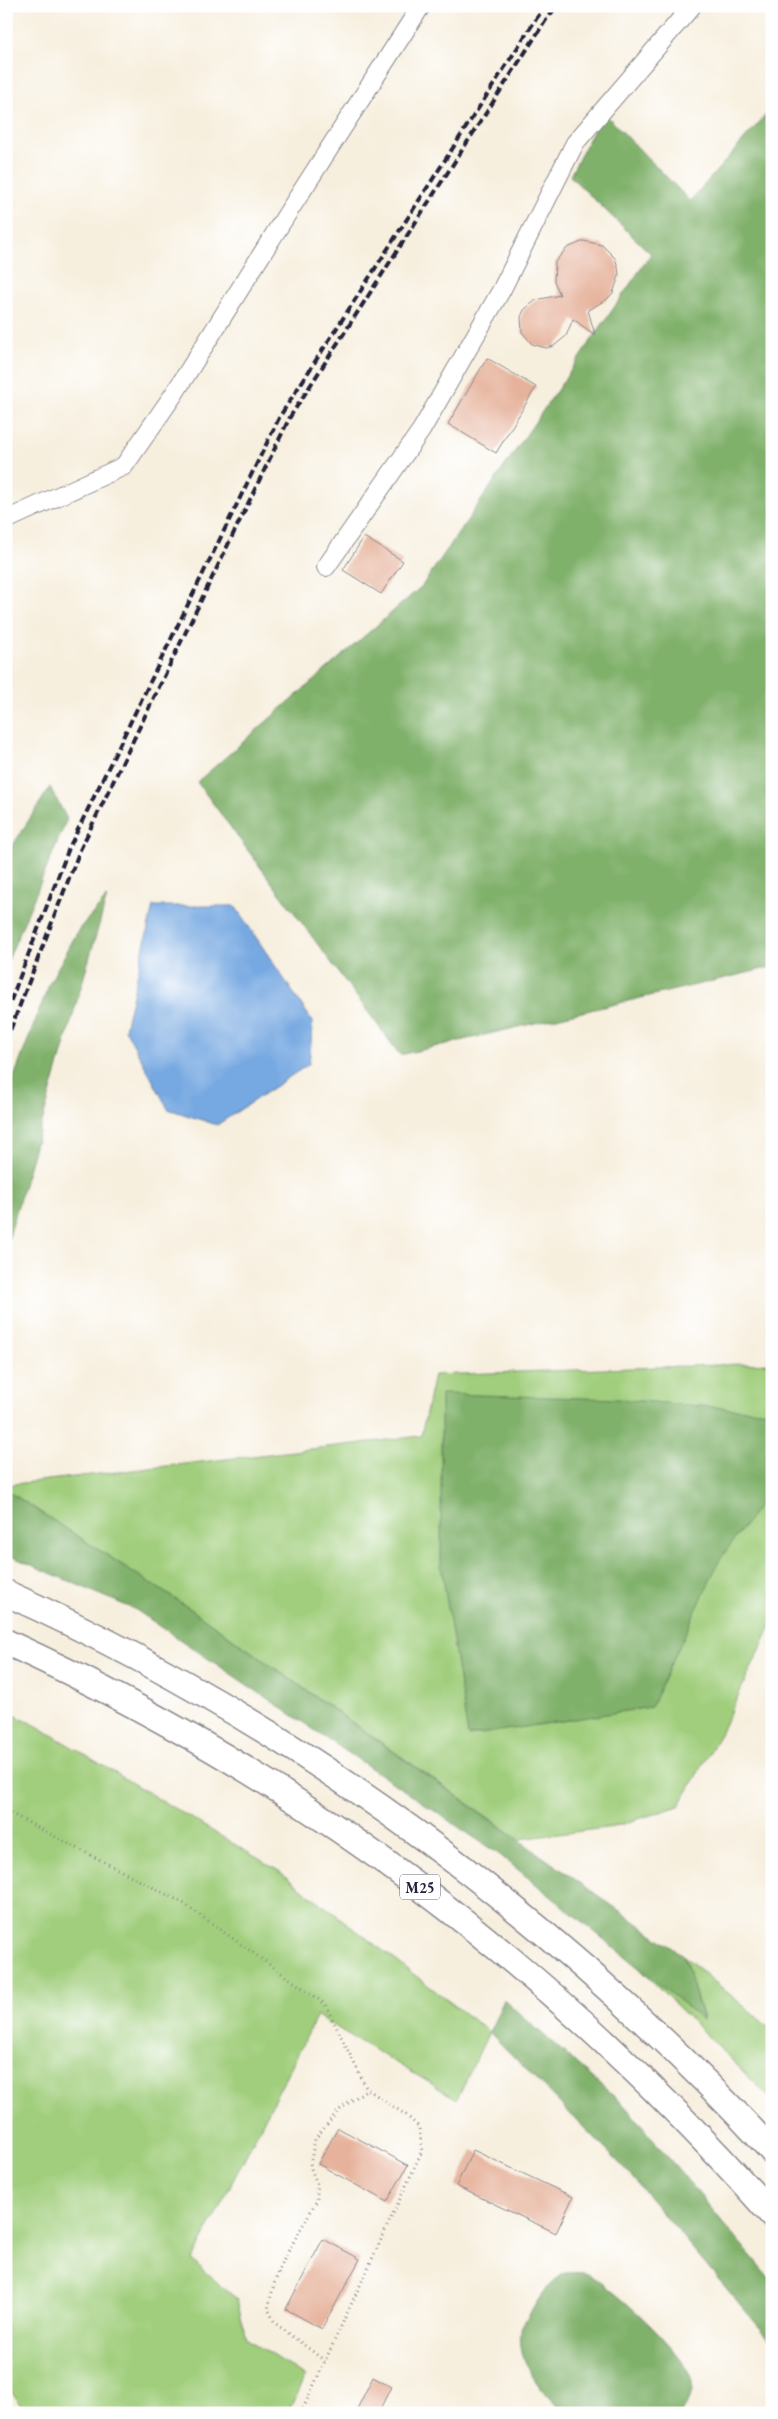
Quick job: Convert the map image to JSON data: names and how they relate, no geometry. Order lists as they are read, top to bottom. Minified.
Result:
{"streets":{"highway":["M25"]}}
